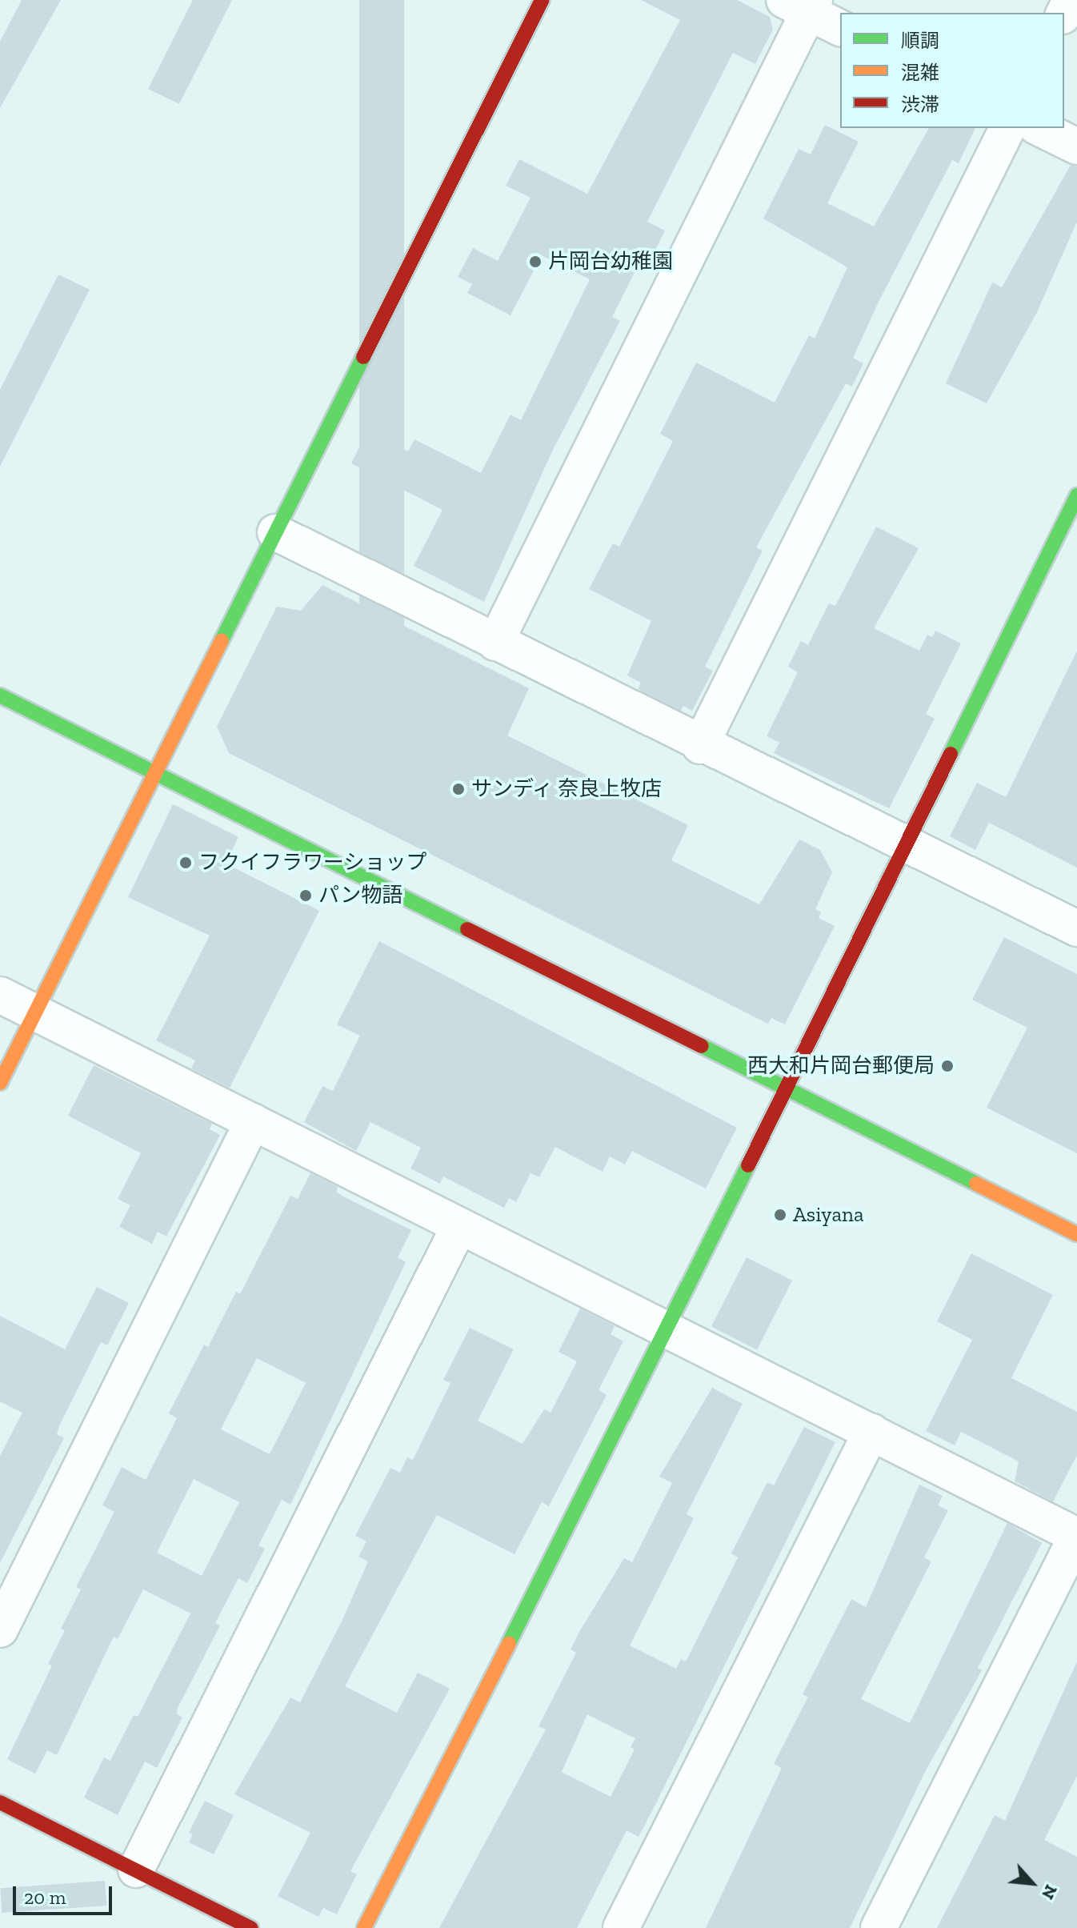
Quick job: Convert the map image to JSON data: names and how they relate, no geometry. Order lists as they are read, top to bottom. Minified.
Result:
{"places":["片岡台幼稚園","サンディ 奈良上牧店","フクイフラワーショップ","パン物語","西大和片岡台郵便局","Asiyana"],"legend":["順調","混雑","渋滞"],"scale_bar":"20 m","north":"bottom right"}
